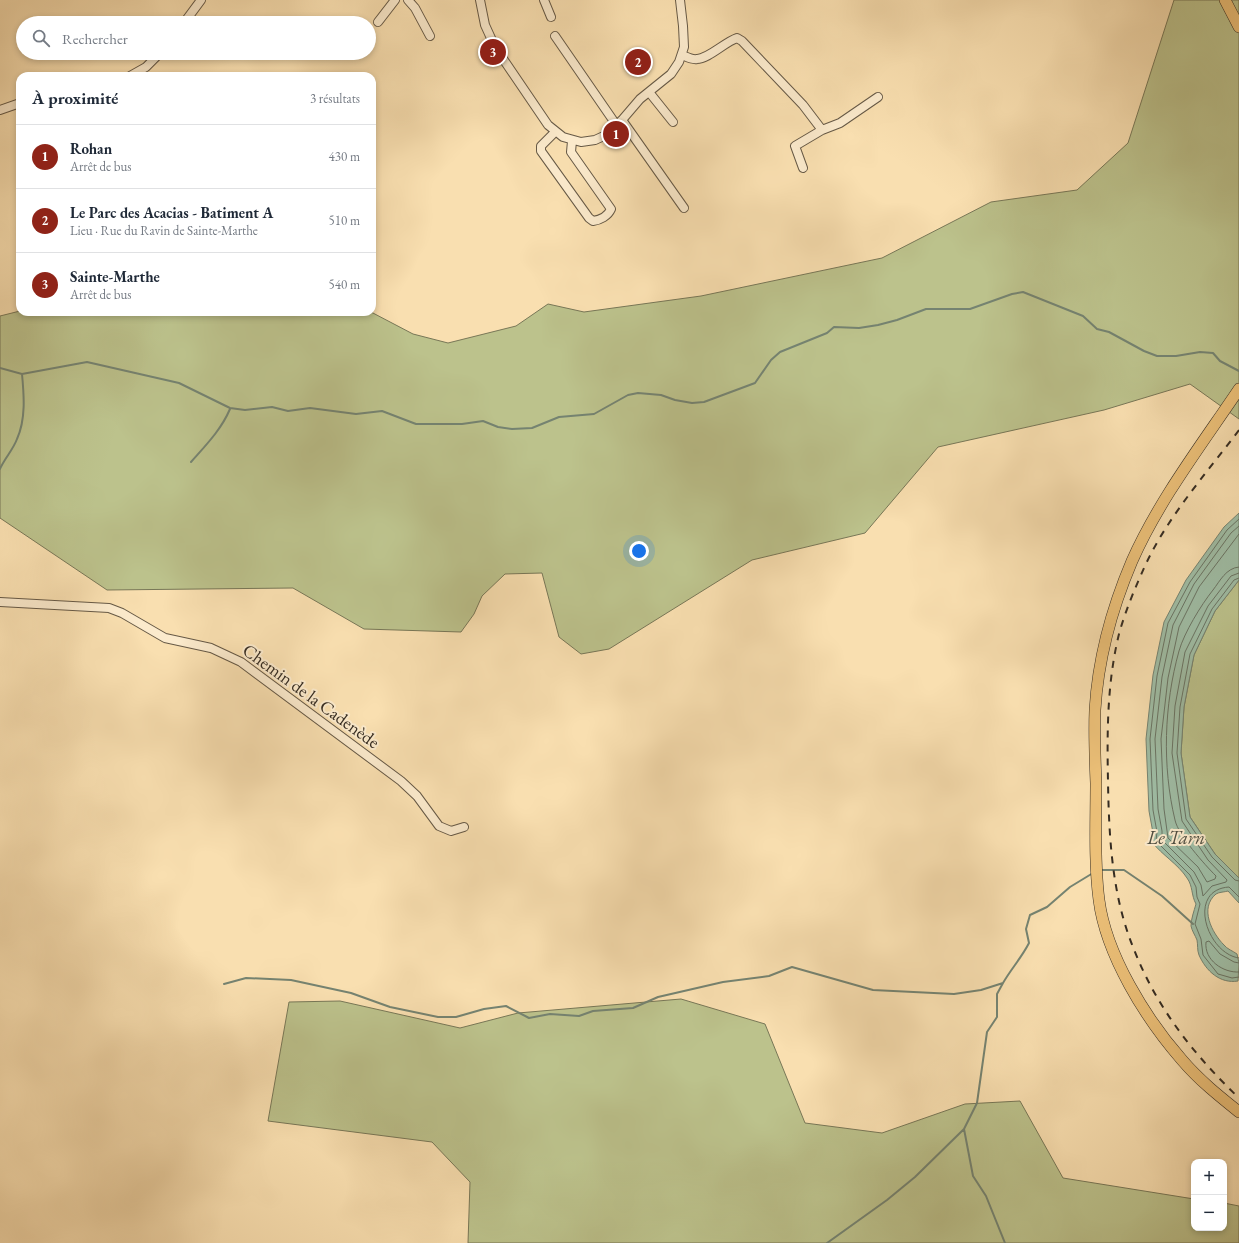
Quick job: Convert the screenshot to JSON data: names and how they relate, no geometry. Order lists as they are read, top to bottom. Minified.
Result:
{"streets":{"street":["Chemin de la Cadenède"]},"water":["Le Tarn"],"page":{"search":"Rechercher","pins":["3","2","1"],"heading":["À proximité","3 résultats"],"list":[{"mark":"1","name":"Rohan","note":"Arrêt de bus","value":"430 m"},{"mark":"2","name":"Le Parc des Acacias - Batiment A","note":"Lieu · Rue du Ravin de Sainte-Marthe","value":"510 m"},{"mark":"3","name":"Sainte-Marthe","note":"Arrêt de bus","value":"540 m"}],"map_buttons":["+","−"]}}
